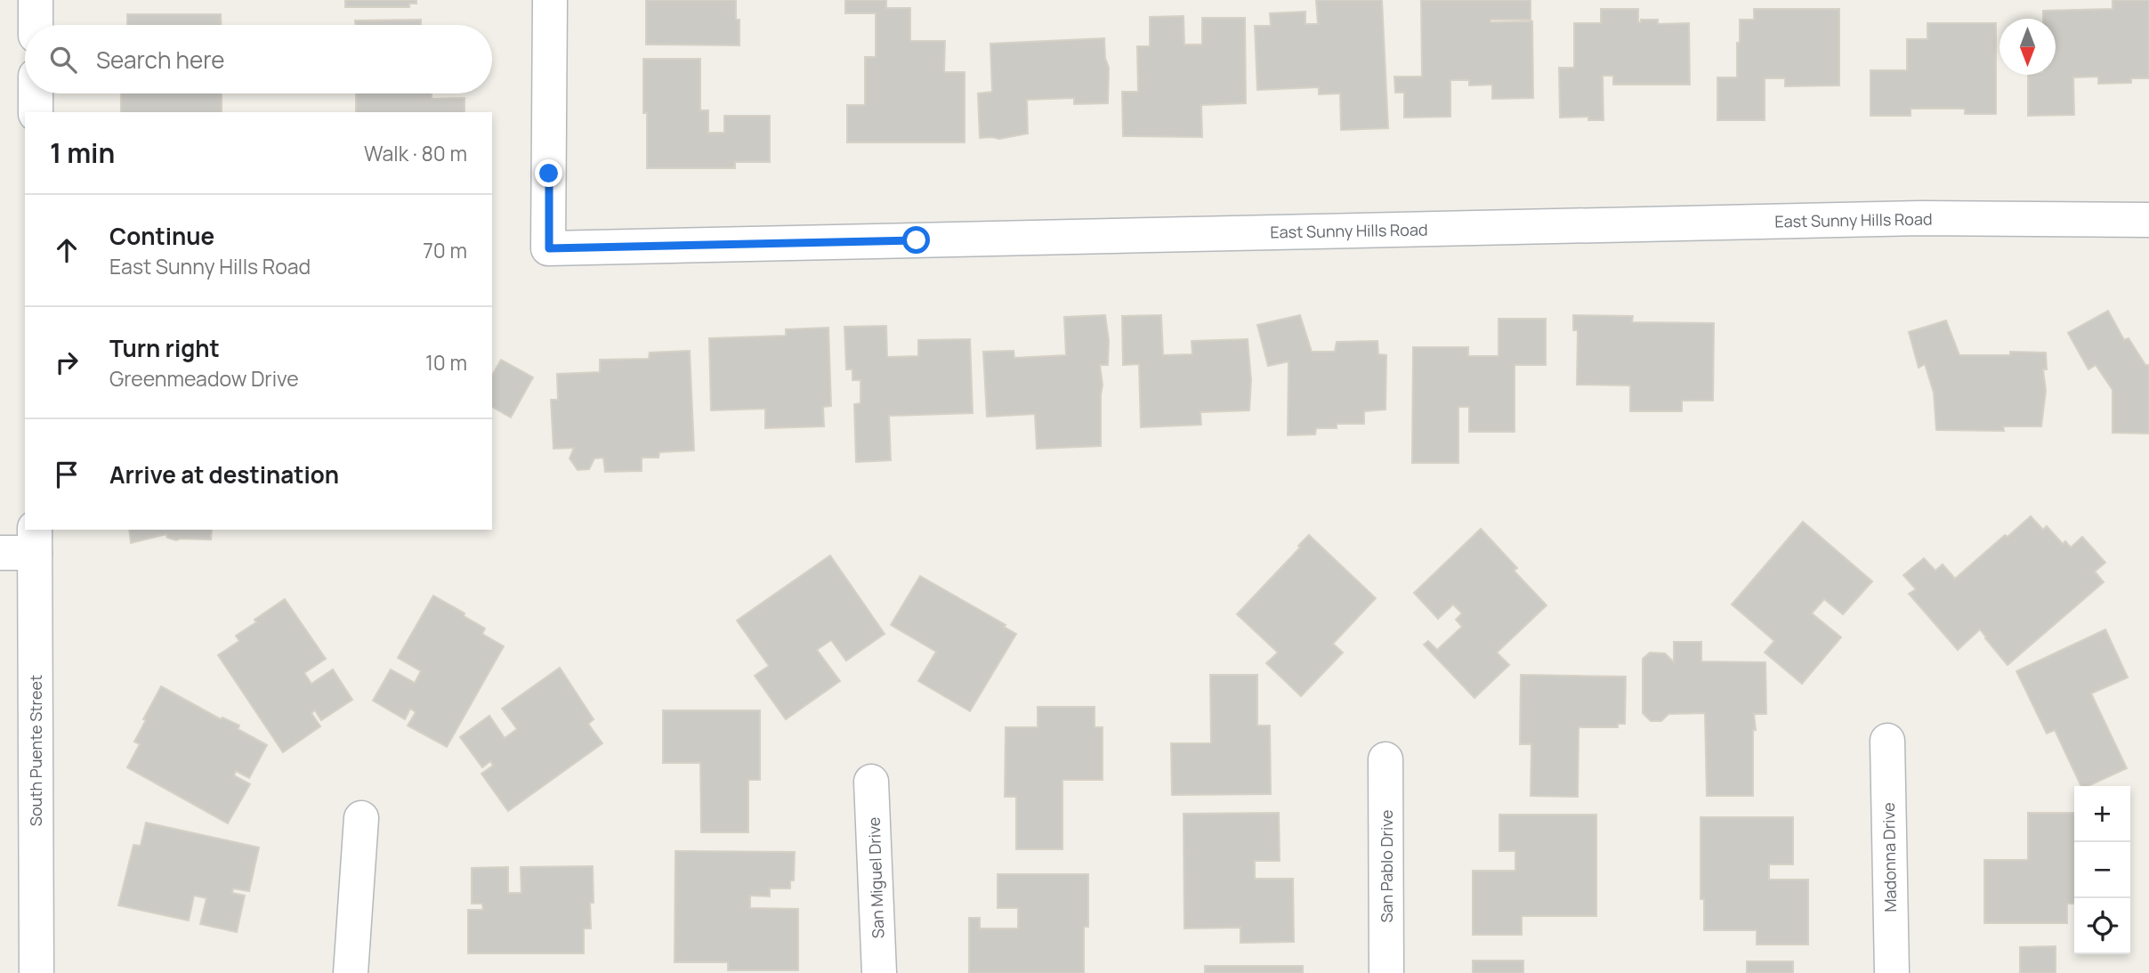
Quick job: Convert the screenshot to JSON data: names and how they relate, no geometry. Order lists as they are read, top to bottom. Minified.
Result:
{"streets":{"street":["East Sunny Hills Road","South Puente Street","Madonna Drive","San Pablo Drive","San Miguel Drive"]},"north":"bottom","page":{"search":"Search here","heading":["1 min","Walk · 80 m"],"list":[["Continue","East Sunny Hills Road","70 m"],["Turn right","Greenmeadow Drive","10 m"],"Arrive at destination"],"map_buttons":["+","−"]}}
